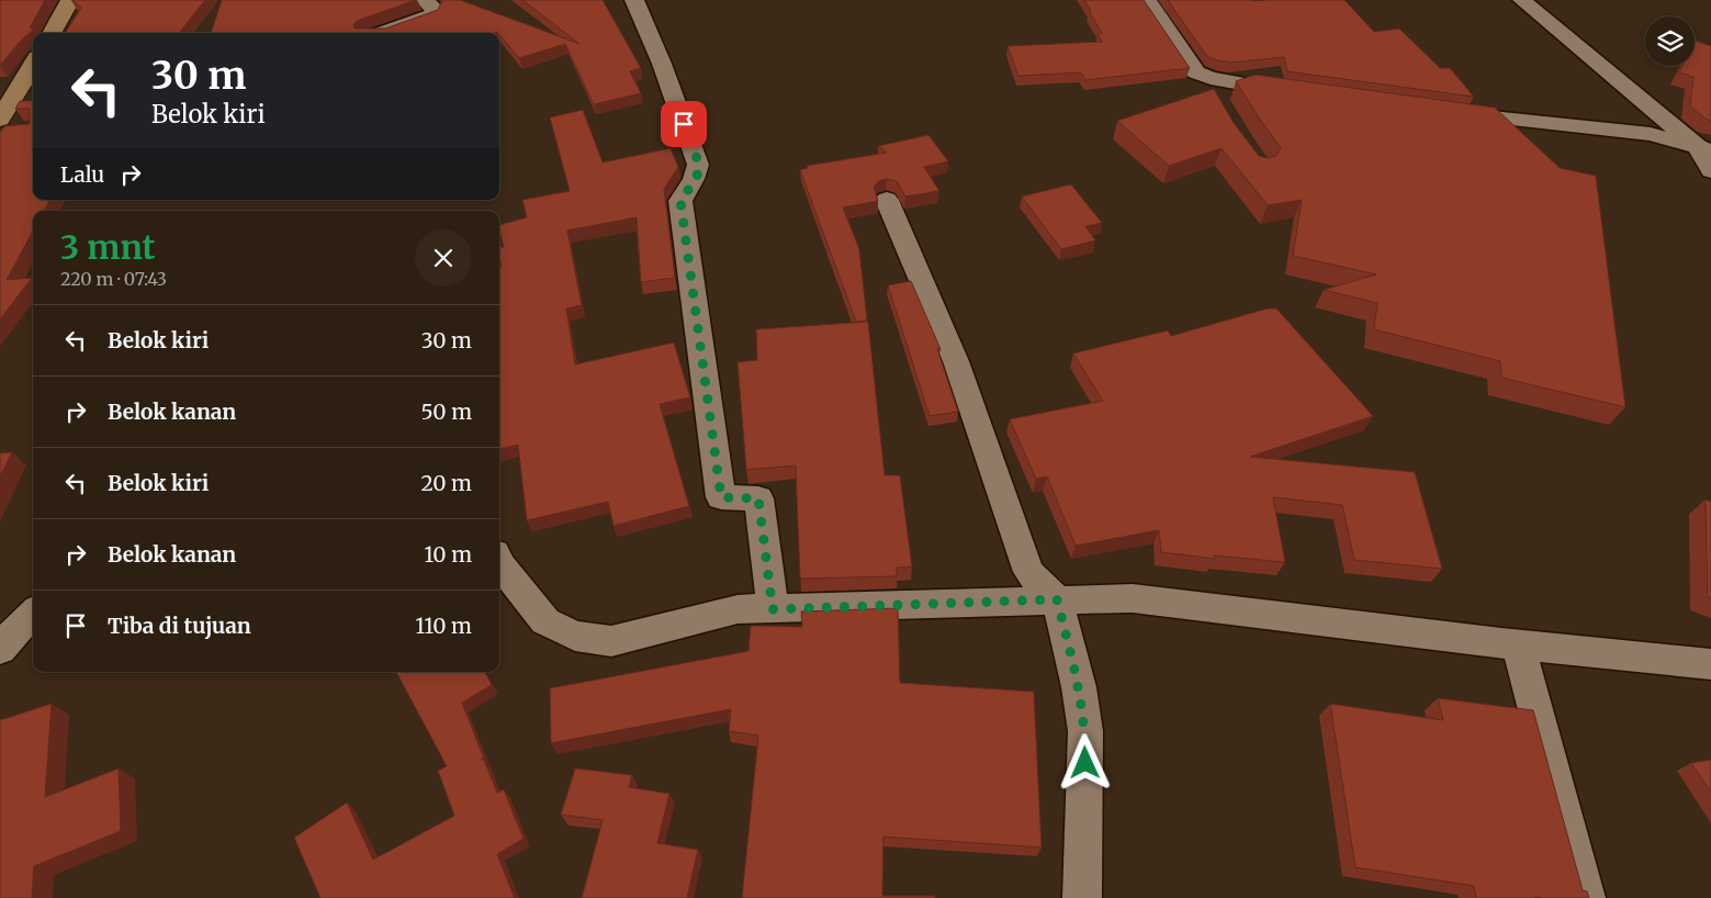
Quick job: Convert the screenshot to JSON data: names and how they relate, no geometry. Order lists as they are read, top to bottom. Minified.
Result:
{"page":{"turn":["30 m","Belok kiri"],"then":"Lalu","heading":["3 mnt","220 m · 07:43"],"list":[{"name":"Belok kiri","value":"30 m"},{"name":"Belok kanan","value":"50 m"},{"name":"Belok kiri","value":"20 m"},{"name":"Belok kanan","value":"10 m"},{"name":"Tiba di tujuan","value":"110 m"}]}}
